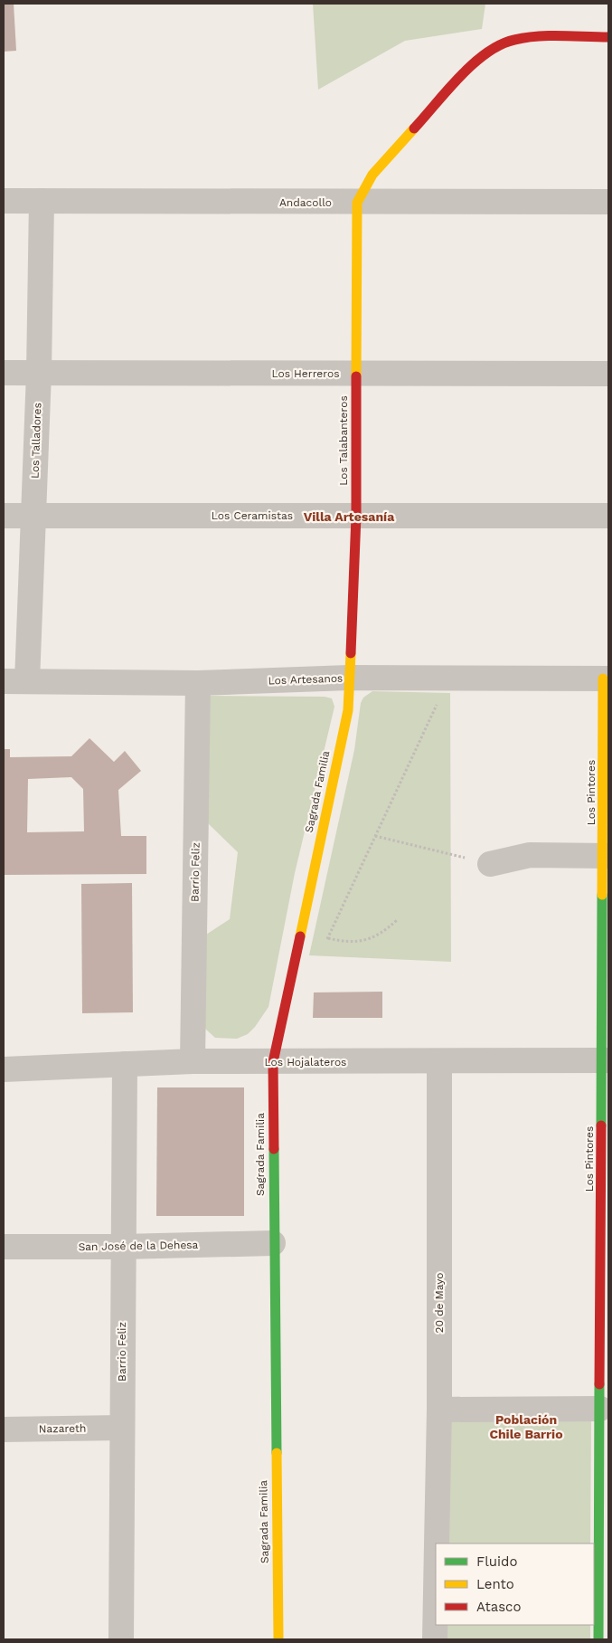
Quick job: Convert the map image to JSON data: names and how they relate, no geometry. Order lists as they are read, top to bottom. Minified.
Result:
{"streets":{"street":["Andacollo","Los Herreros","Los Talladores","Los Talabanteros","Los Ceramistas","Los Artesanos","Sagrada Familia","Los Pintores","Barrio Feliz","Los Hojalateros","San José de la Dehesa","20 de Mayo","Nazareth"]},"crossings":[["Andacollo","Los Talladores"],["Andacollo","Los Talabanteros"],["Los Herreros","Los Talladores"],["Los Herreros","Los Talabanteros"],["Los Talladores","Los Ceramistas"],["Los Talladores","Los Artesanos"],["Los Talabanteros","Los Ceramistas"],["Los Talabanteros","Los Artesanos"],["Los Talabanteros","Sagrada Familia"],["Los Artesanos","Sagrada Familia"],["Los Artesanos","Los Pintores"],["Los Artesanos","Barrio Feliz"],["Sagrada Familia","Los Hojalateros"],["Sagrada Familia","San José de la Dehesa"],["Los Pintores","Los Hojalateros"],["Barrio Feliz","Los Hojalateros"],["Barrio Feliz","San José de la Dehesa"],["Barrio Feliz","Nazareth"],["Los Hojalateros","20 de Mayo"]],"districts":["Villa Artesanía","Población Chile Barrio"],"legend":["Fluido","Lento","Atasco"]}
